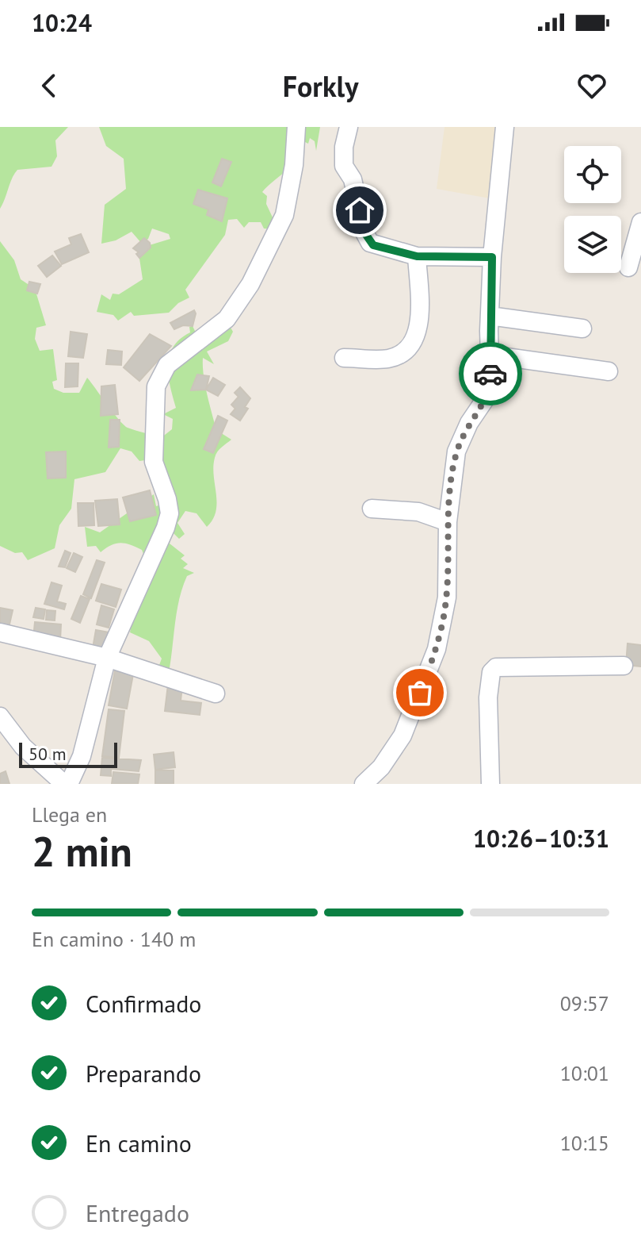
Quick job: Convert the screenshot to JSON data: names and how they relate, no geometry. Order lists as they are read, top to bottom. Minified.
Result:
{"scale_bar":"50 m","page":{"status":"10:24","header":"Forkly","scale":"50 m","heading":["2 min","Llega en","10:26–10:31"],"bar":"En camino · 140 m","list":[["Confirmado","09:57"],["Preparando","10:01"],["En camino","10:15"],"Entregado"]}}
